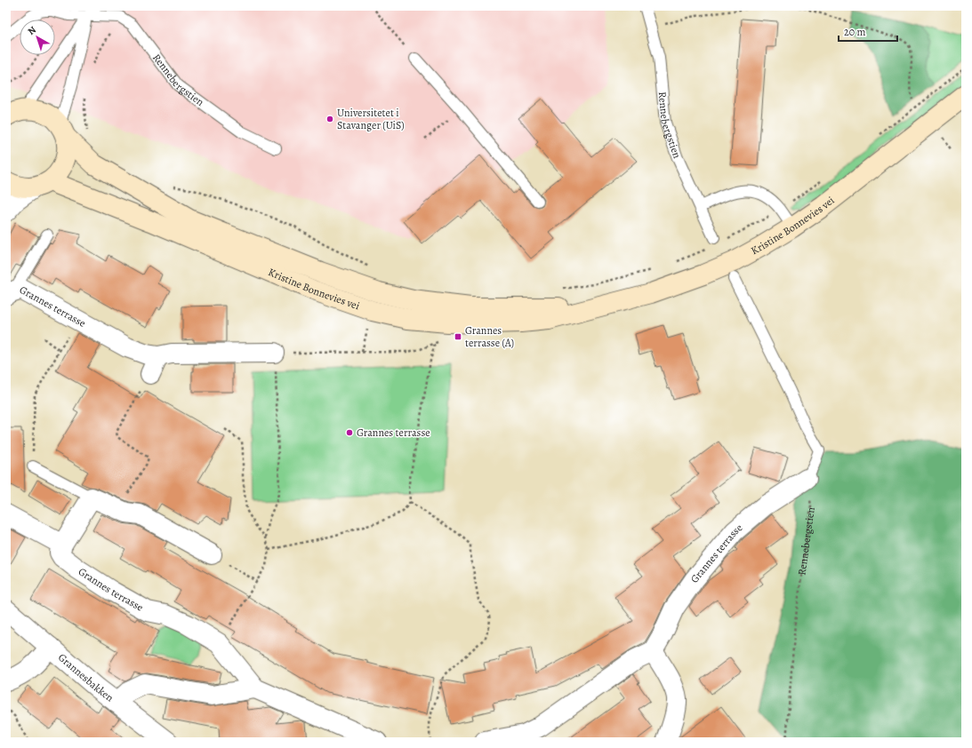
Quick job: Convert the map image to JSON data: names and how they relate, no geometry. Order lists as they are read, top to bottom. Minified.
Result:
{"streets":{"main road":["Kristine Bonnevies vei"],"street":["Grannes terrasse","Grannesbakken"],"lane":["Rennebergstien"]},"crossings":[["Rennebergstien","Grannes terrasse"]],"places":{"other":["Universitetet i Stavanger (UiS)","Grannes terrasse"],"transit":["Grannes terrasse (A)"]},"scale_bar":"20 m","north":"top left"}
